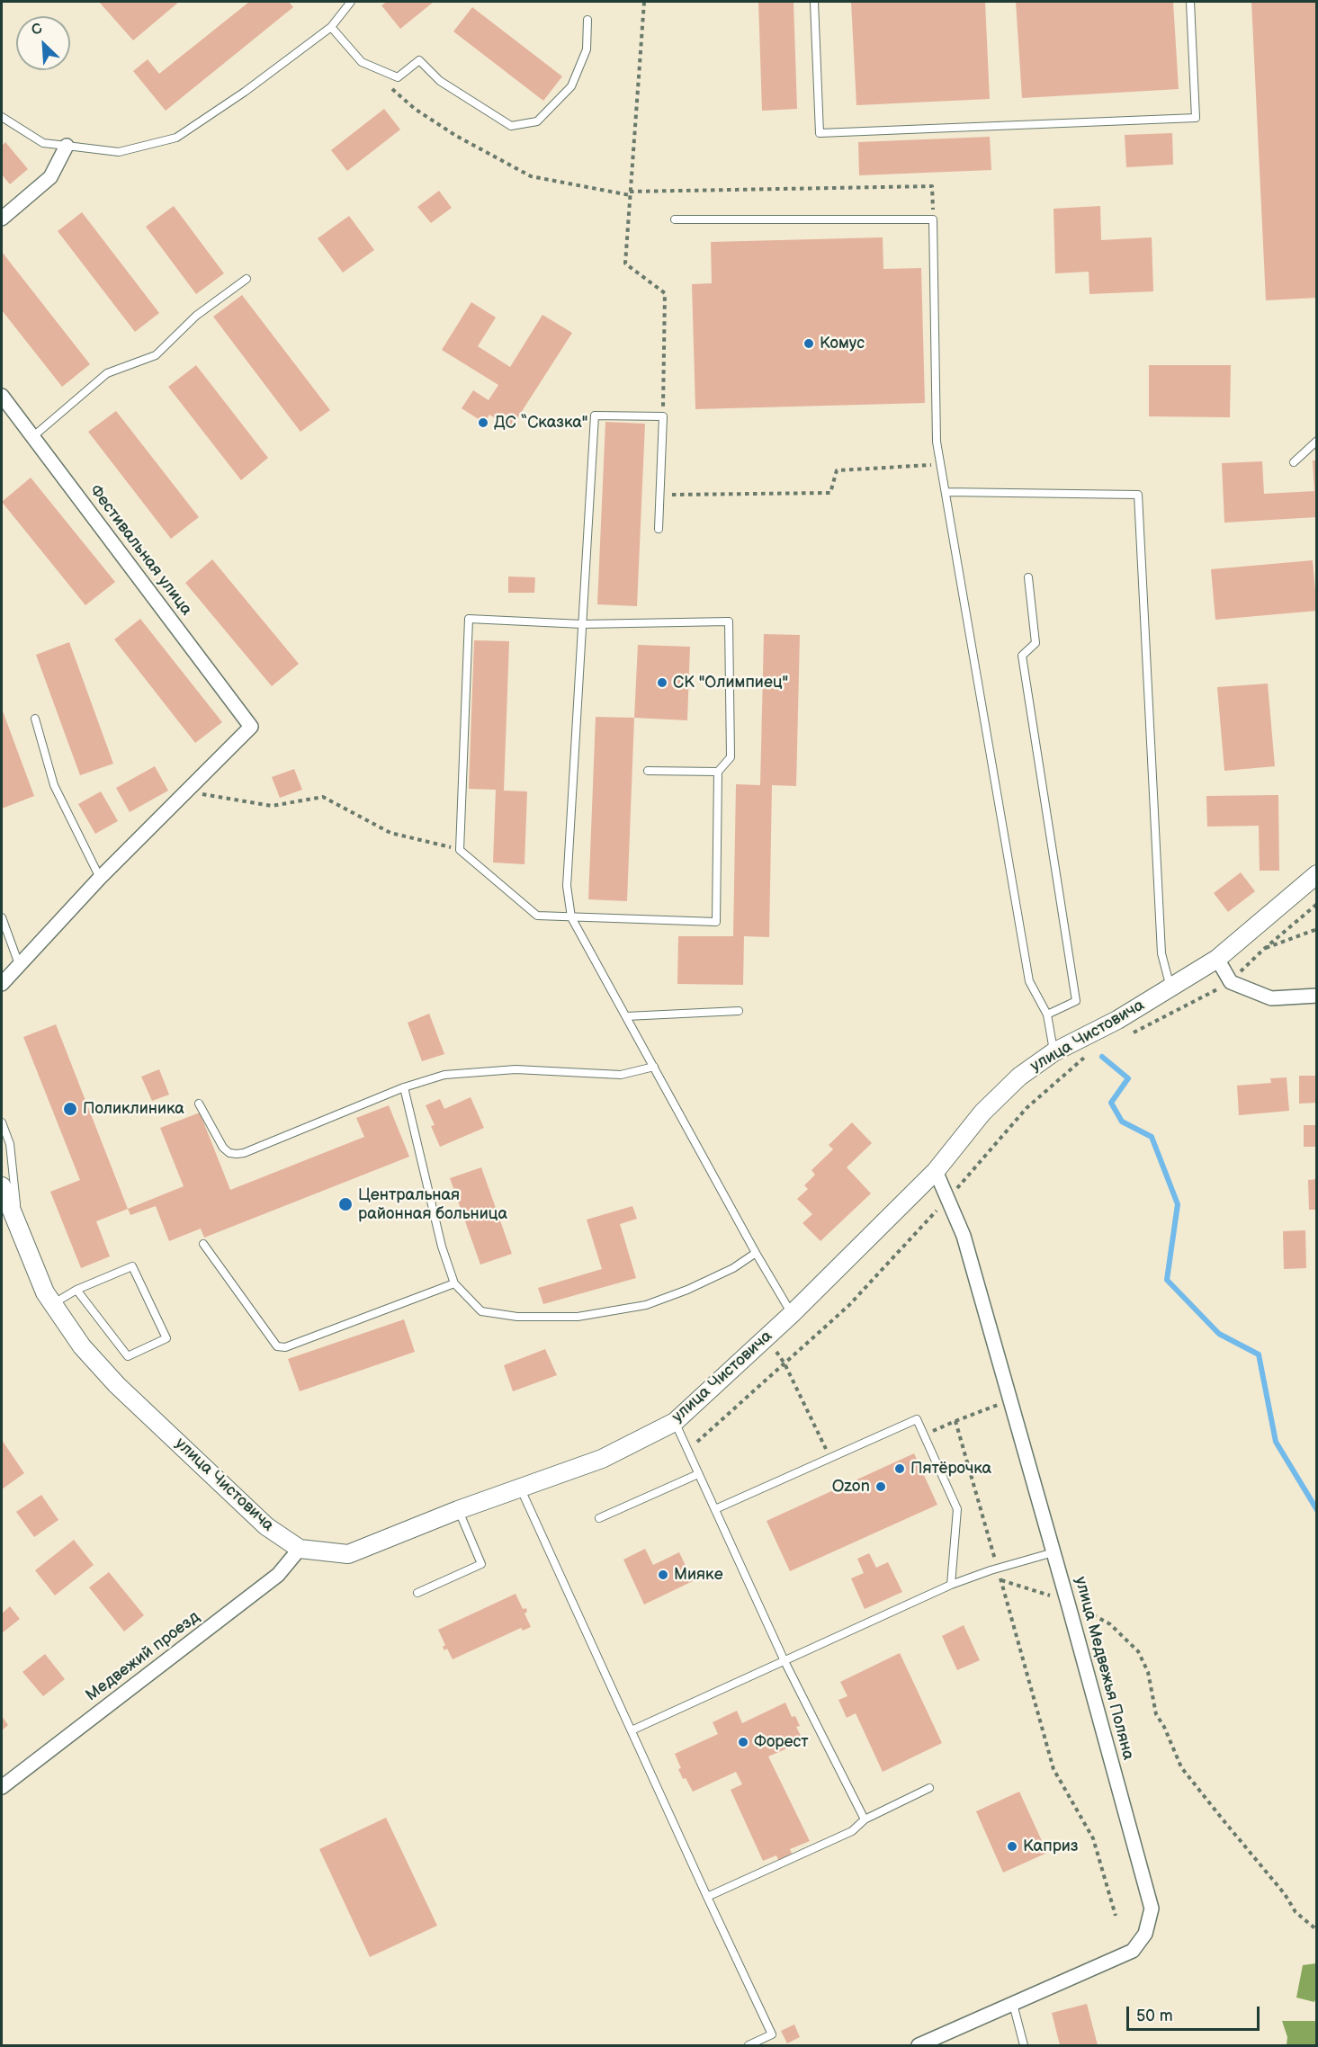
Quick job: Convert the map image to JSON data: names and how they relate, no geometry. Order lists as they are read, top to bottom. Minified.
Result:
{"streets":{"street":["Фестивальная улица","улица Чистовича","Медвежий проезд","улица Медвежья Поляна"]},"crossings":[["улица Чистовича","Медвежий проезд"],["улица Чистовича","улица Медвежья Поляна"]],"places":["Комус","ДС “Сказка\"","СК \"Олимпиец\"","Поликлиника","Центральная районная больница","Пятёрочка","Ozon","Мияке","Форест","Каприз"],"scale_bar":"50 m","north":"top left"}
